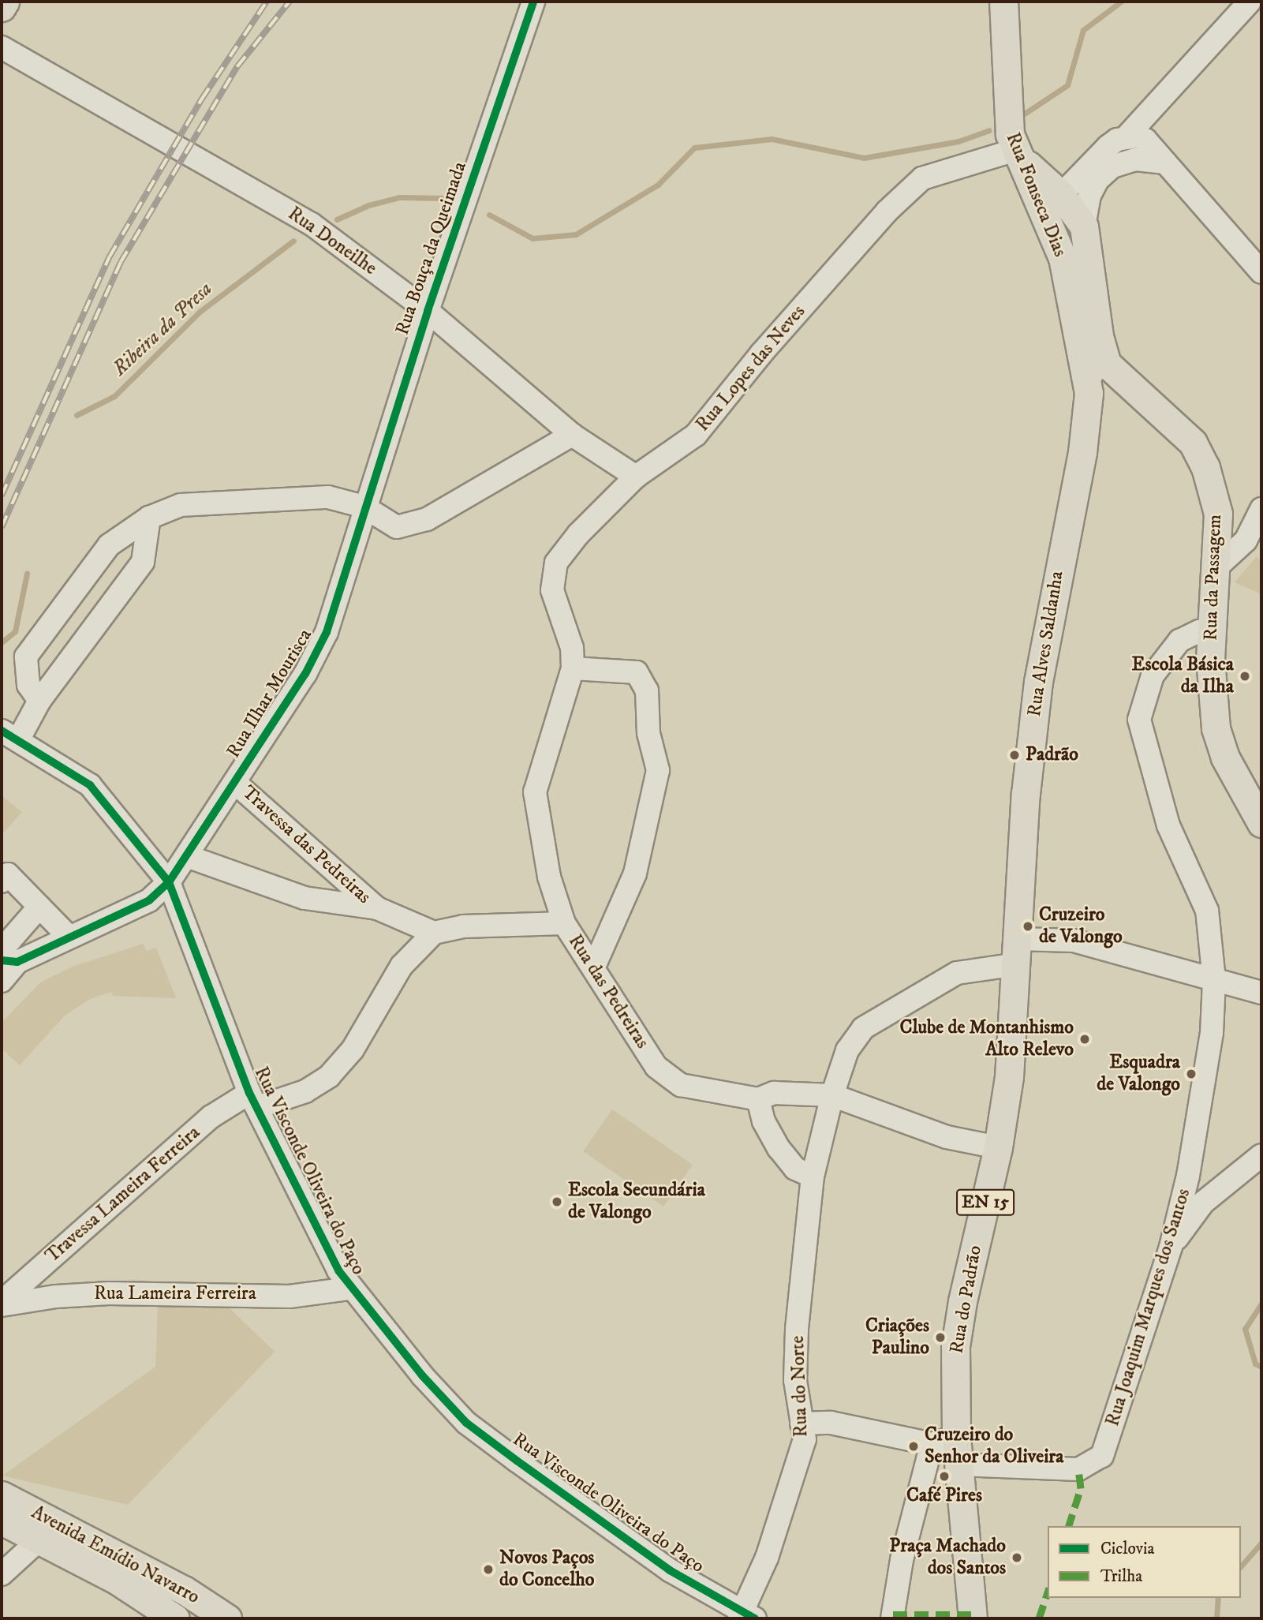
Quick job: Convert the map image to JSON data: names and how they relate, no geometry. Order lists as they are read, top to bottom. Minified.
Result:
{"streets":{"main road":["Rua Fonseca Dias","Rua da Passagem","Rua Alves Saldanha","EN 15","Rua do Padrão","Avenida Emídio Navarro"],"street":["Rua Doneilhe","Rua Bouça da Queimada","Rua Lopes das Neves","Rua Ilhar Mourisca","Travessa das Pedreiras","Rua das Pedreiras","Rua Visconde Oliveira do Paço","Travessa Lameira Ferreira","Rua Lameira Ferreira","Rua Joaquim Marques dos Santos","Rua do Norte"]},"crossings":[["Rua Fonseca Dias","Rua Lopes das Neves"],["Rua Fonseca Dias","Rua da Passagem"],["Rua Fonseca Dias","Rua Alves Saldanha"],["Rua Doneilhe","Rua Bouça da Queimada"],["Rua Doneilhe","Rua Lopes das Neves"],["Rua Bouça da Queimada","Rua Ilhar Mourisca"],["Rua Lopes das Neves","Rua das Pedreiras"],["Rua da Passagem","Rua Alves Saldanha"],["Rua da Passagem","Rua Joaquim Marques dos Santos"],["Rua Alves Saldanha","Rua do Padrão"],["Rua Alves Saldanha","Rua do Norte"],["Rua Ilhar Mourisca","Travessa das Pedreiras"],["Rua Ilhar Mourisca","Rua Visconde Oliveira do Paço"],["Rua das Pedreiras","Travessa Lameira Ferreira"],["Rua das Pedreiras","Rua do Padrão"],["Rua das Pedreiras","Rua do Norte"],["Rua Visconde Oliveira do Paço","Travessa Lameira Ferreira"],["Rua Visconde Oliveira do Paço","Rua Lameira Ferreira"],["Rua Visconde Oliveira do Paço","Rua do Norte"],["Travessa Lameira Ferreira","Rua Lameira Ferreira"],["Rua do Padrão","Rua Joaquim Marques dos Santos"],["Rua do Padrão","Rua do Norte"],["Rua Joaquim Marques dos Santos","Rua do Norte"]],"water":["Ribeira da Presa"],"places":["Escola Básica da Ilha","Padrão","Cruzeiro de Valongo","Clube de Montanhismo Alto Relevo","Esquadra de Valongo","Escola Secundária de Valongo","Criações Paulino","Cruzeiro do Senhor da Oliveira","Café Pires","Praça Machado dos Santos","Novos Paços do Concelho"],"legend":["Ciclovia","Trilha"]}
